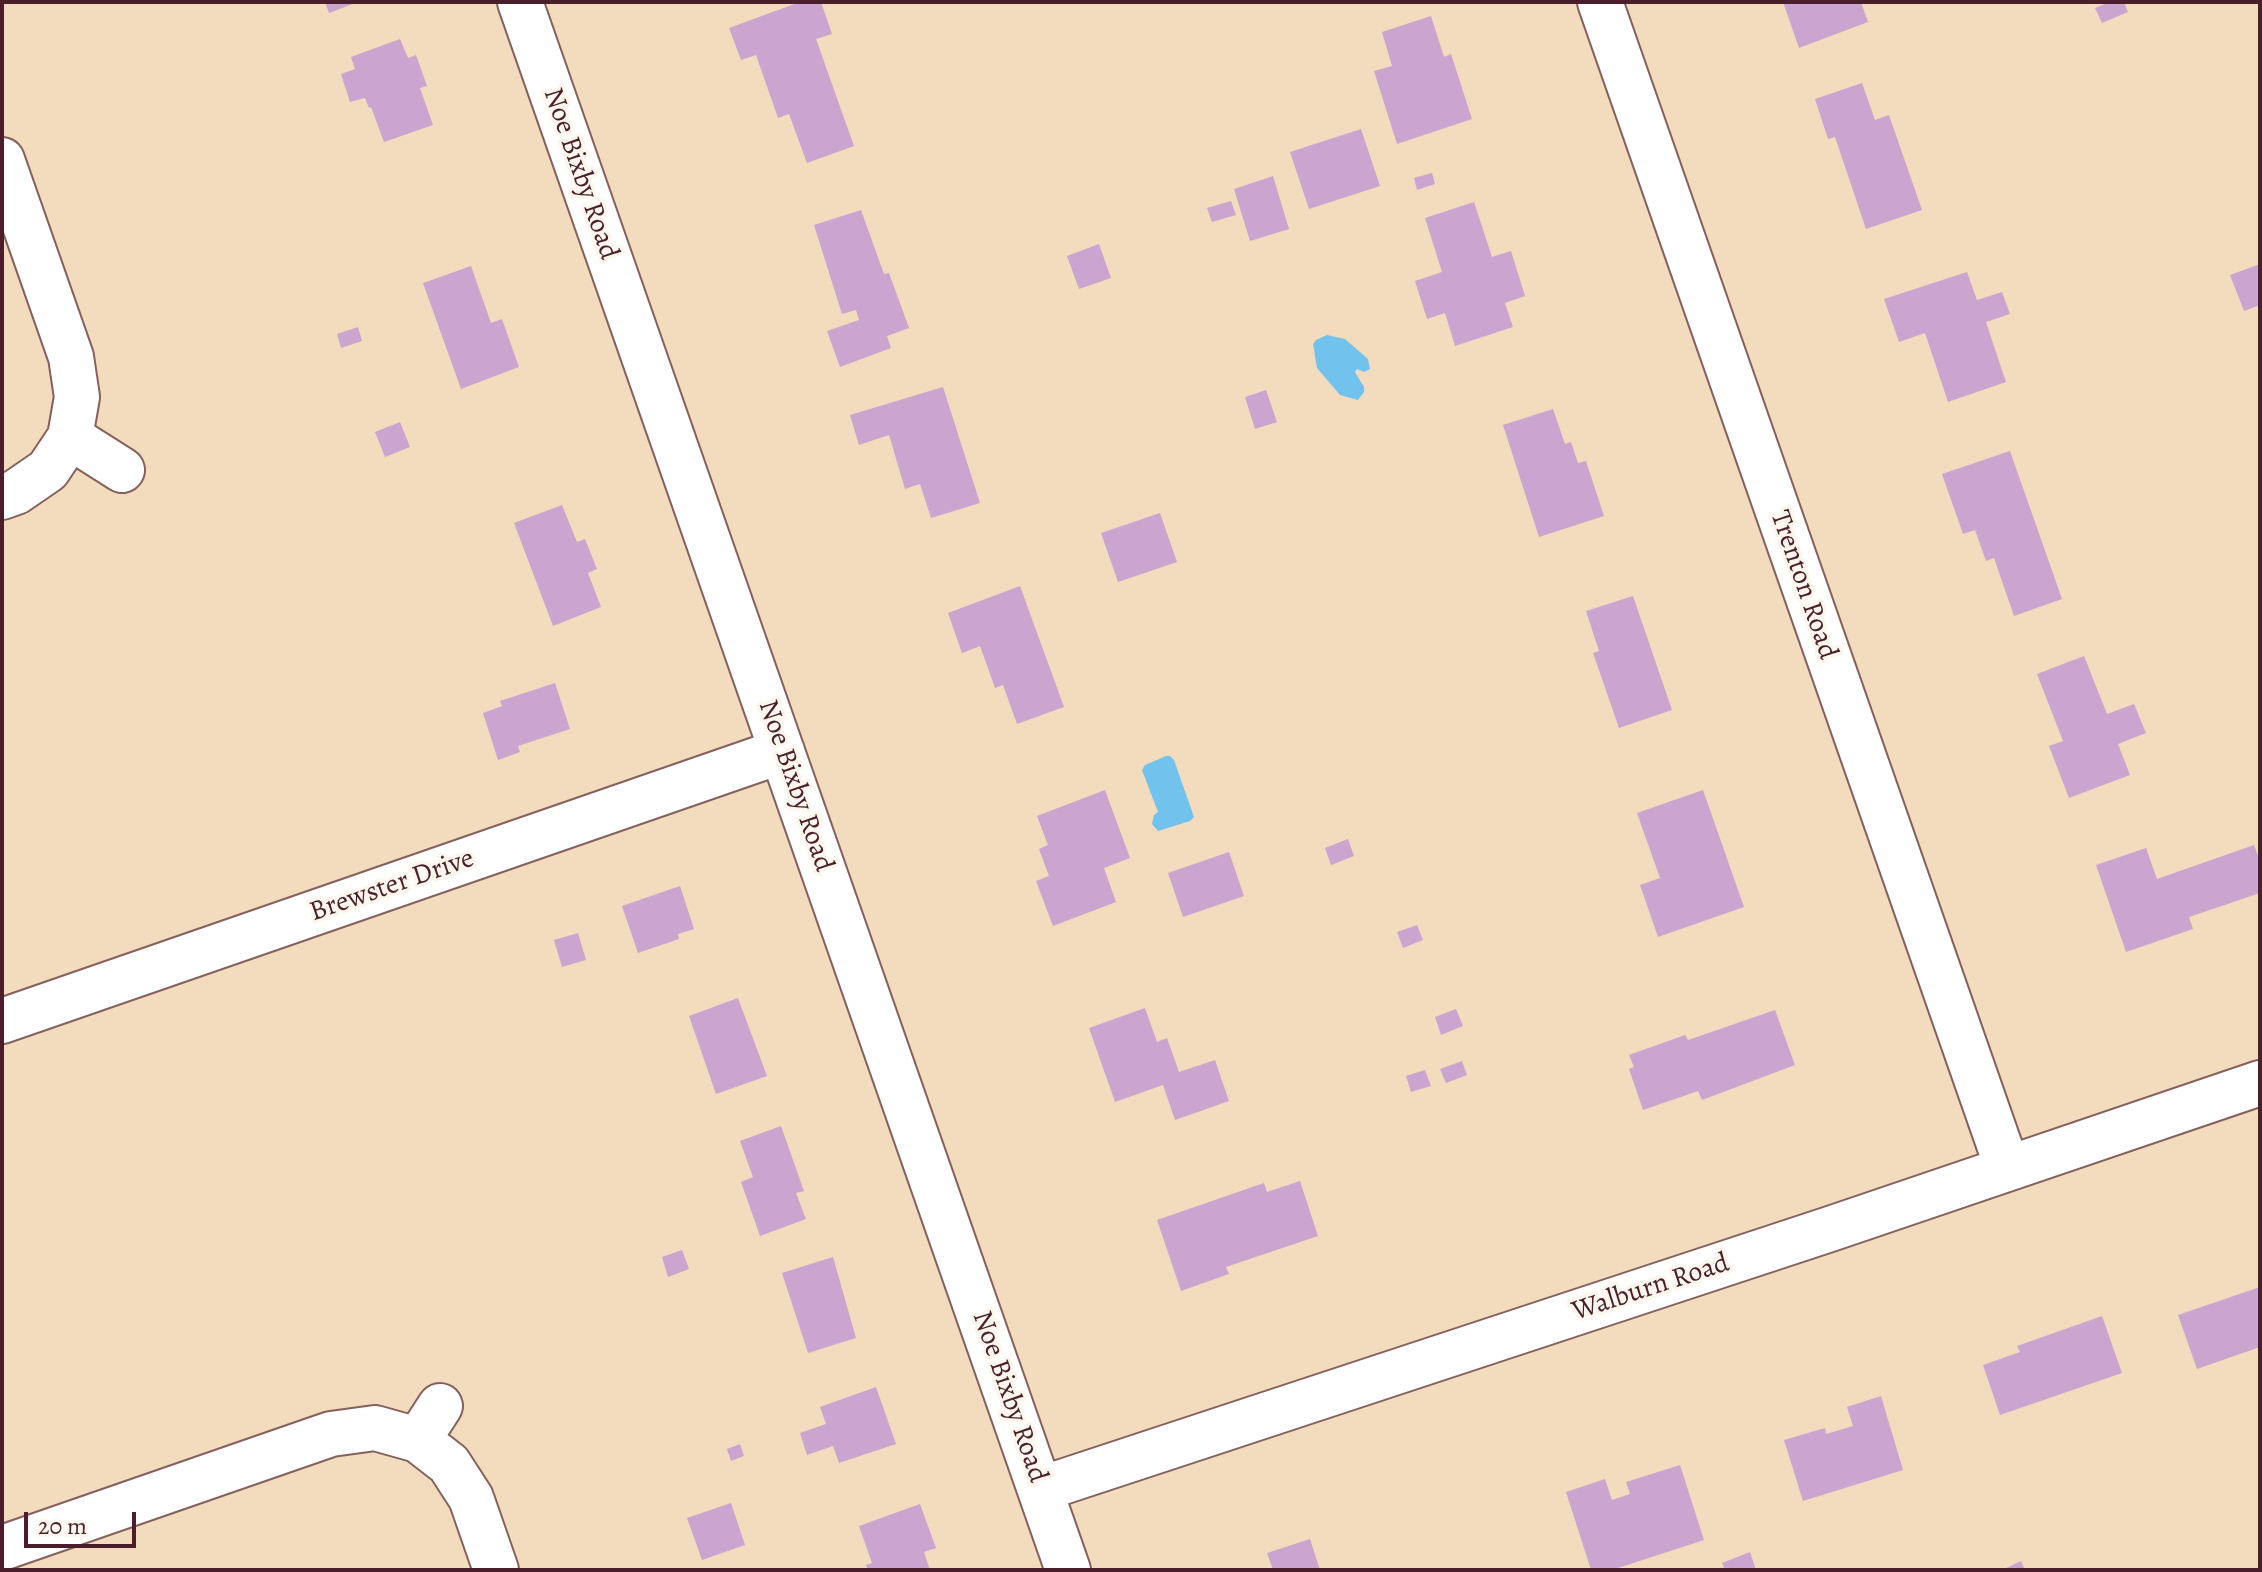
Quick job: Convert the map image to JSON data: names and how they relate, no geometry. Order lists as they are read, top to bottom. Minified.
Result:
{"streets":{"street":["Noe Bixby Road","Trenton Road","Brewster Drive","Walburn Road"]},"crossings":[["Noe Bixby Road","Brewster Drive"],["Noe Bixby Road","Walburn Road"],["Trenton Road","Walburn Road"]],"scale_bar":"20 m"}
